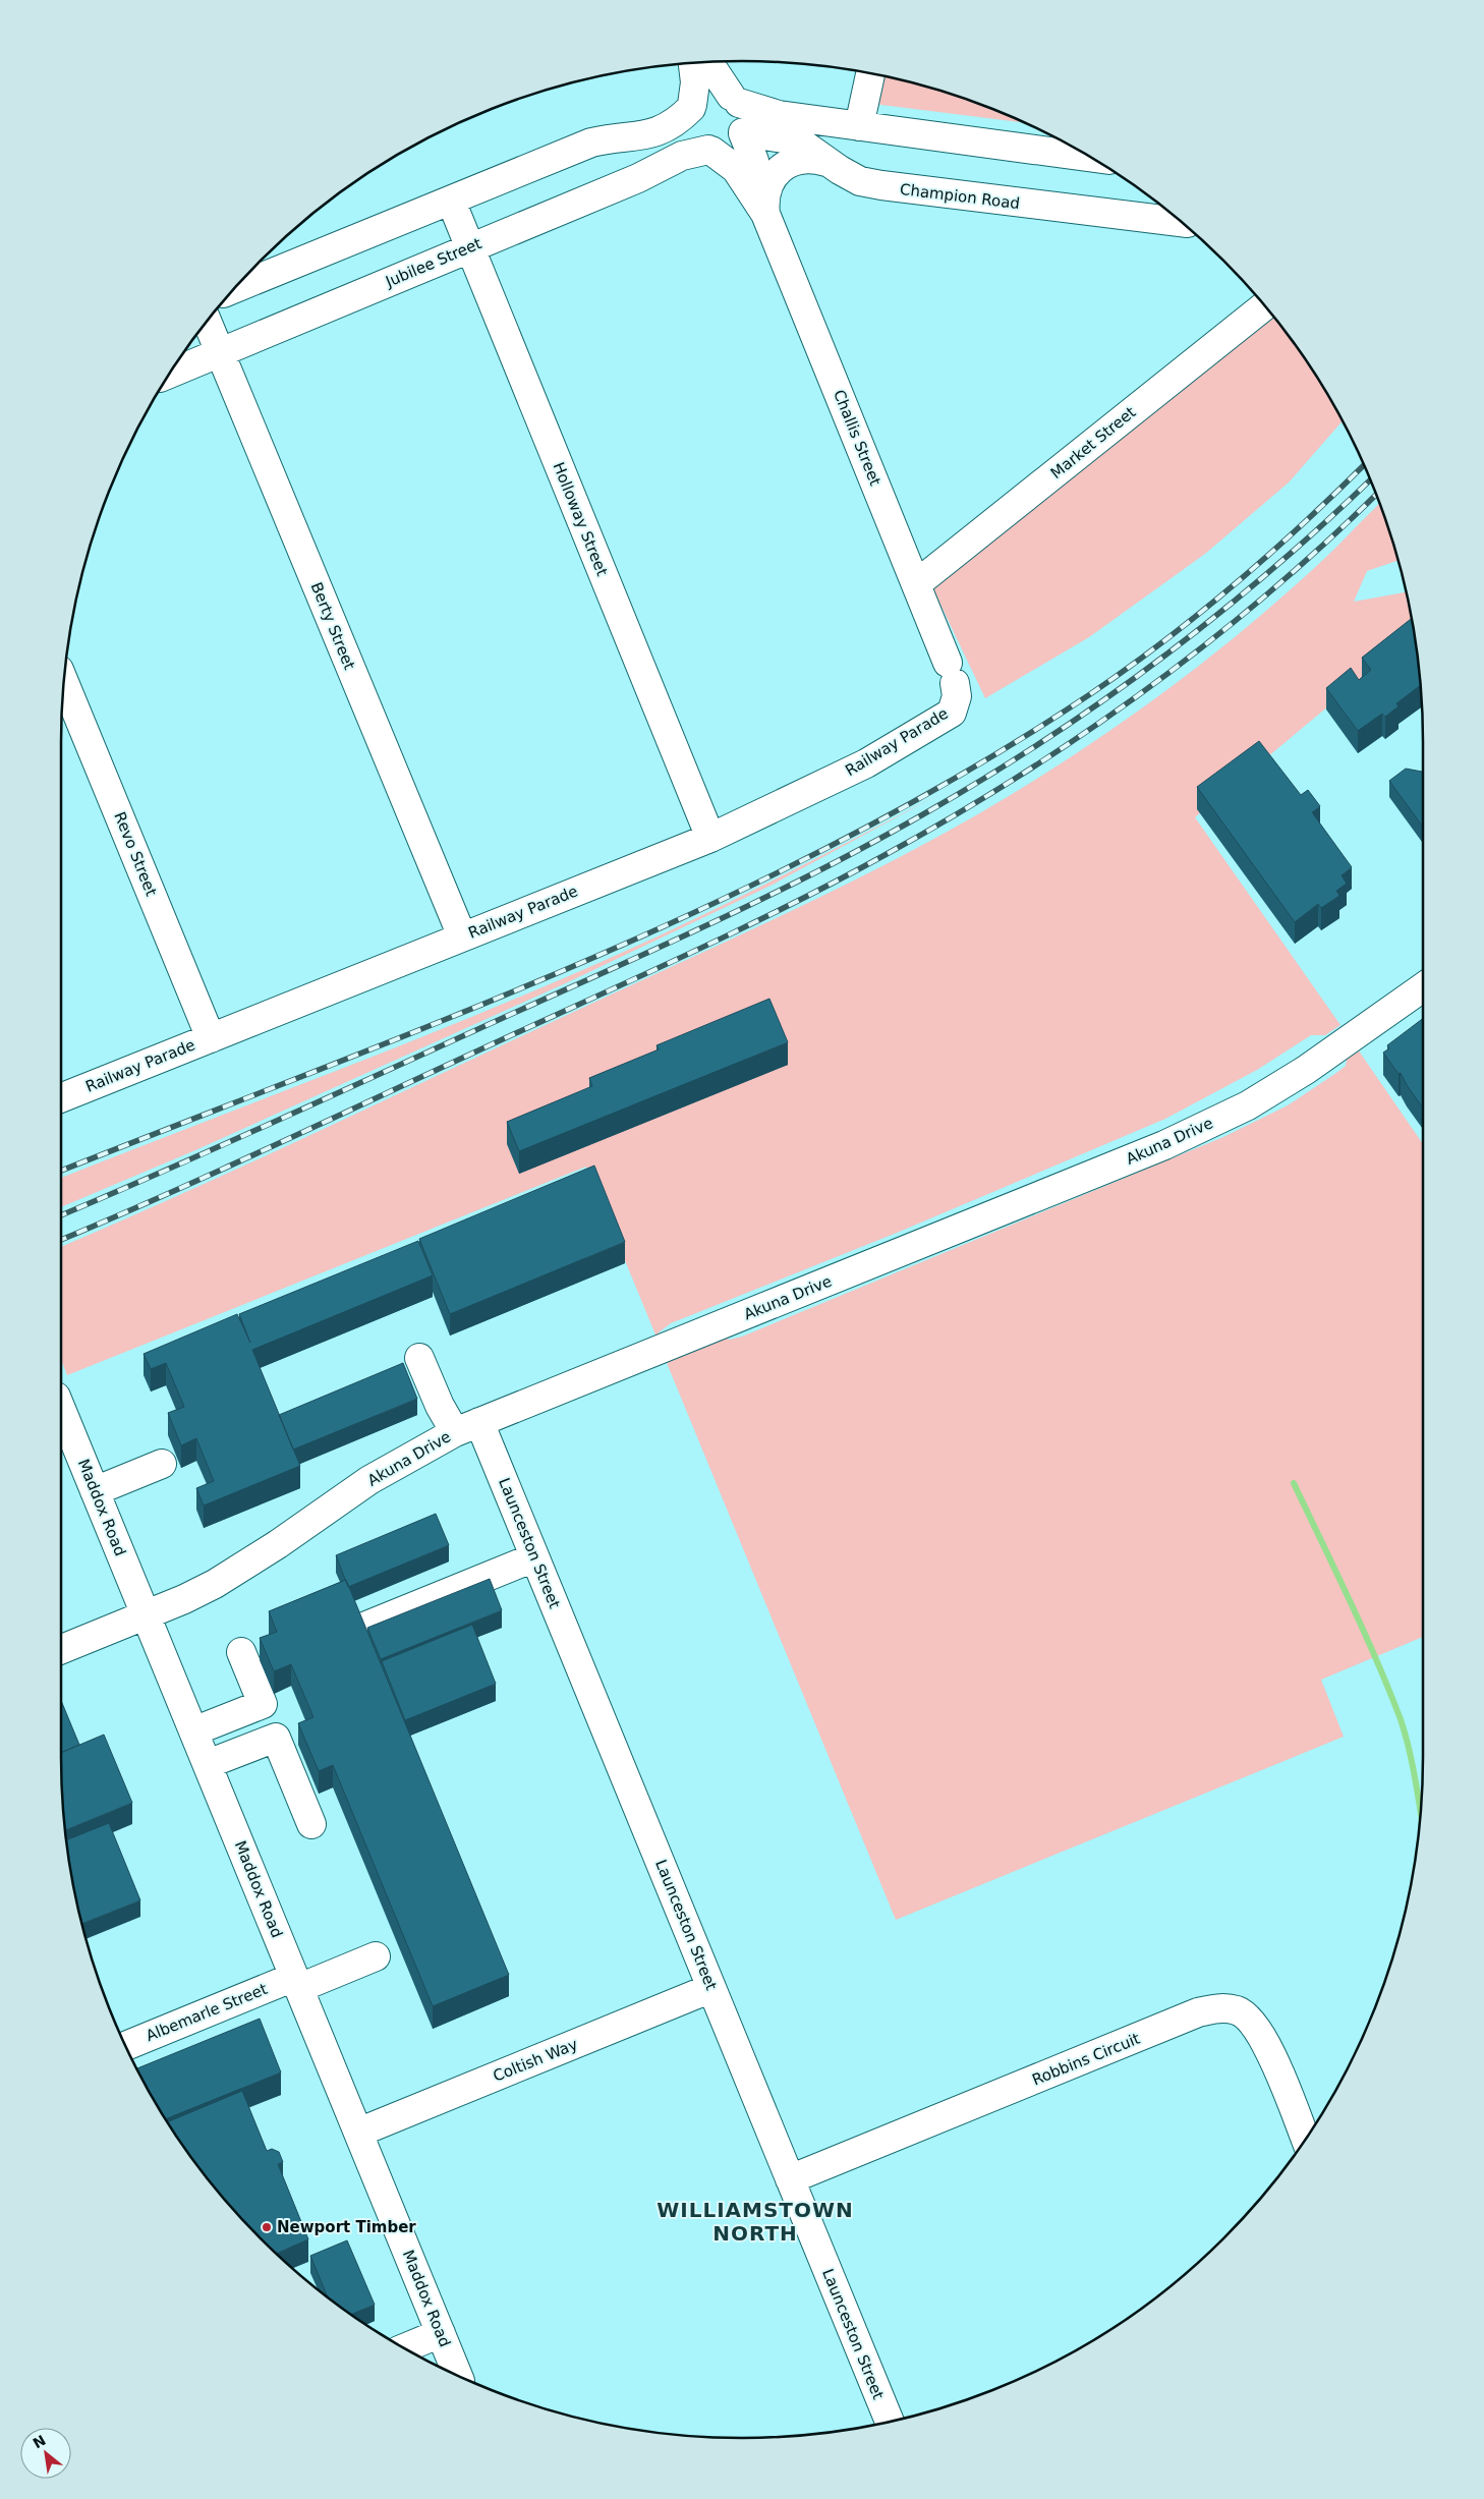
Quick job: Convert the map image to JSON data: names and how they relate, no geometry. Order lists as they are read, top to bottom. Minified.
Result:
{"streets":{"street":["Champion Road","Jubilee Street","Challis Street","Market Street","Holloway Street","Berty Street","Railway Parade","Revo Street","Akuna Drive","Maddox Road","Launceston Street","Albemarle Street","Robbins Circuit","Coltish Way"]},"crossings":[["Champion Road","Jubilee Street"],["Champion Road","Challis Street"],["Jubilee Street","Challis Street"],["Jubilee Street","Holloway Street"],["Jubilee Street","Berty Street"],["Challis Street","Market Street"],["Challis Street","Railway Parade"],["Holloway Street","Railway Parade"],["Berty Street","Railway Parade"],["Railway Parade","Revo Street"],["Akuna Drive","Maddox Road"],["Akuna Drive","Launceston Street"],["Maddox Road","Albemarle Street"],["Maddox Road","Coltish Way"],["Launceston Street","Robbins Circuit"],["Launceston Street","Coltish Way"]],"districts":["WILLIAMSTOWN NORTH"],"places":["Newport Timber"],"north":"top left"}
